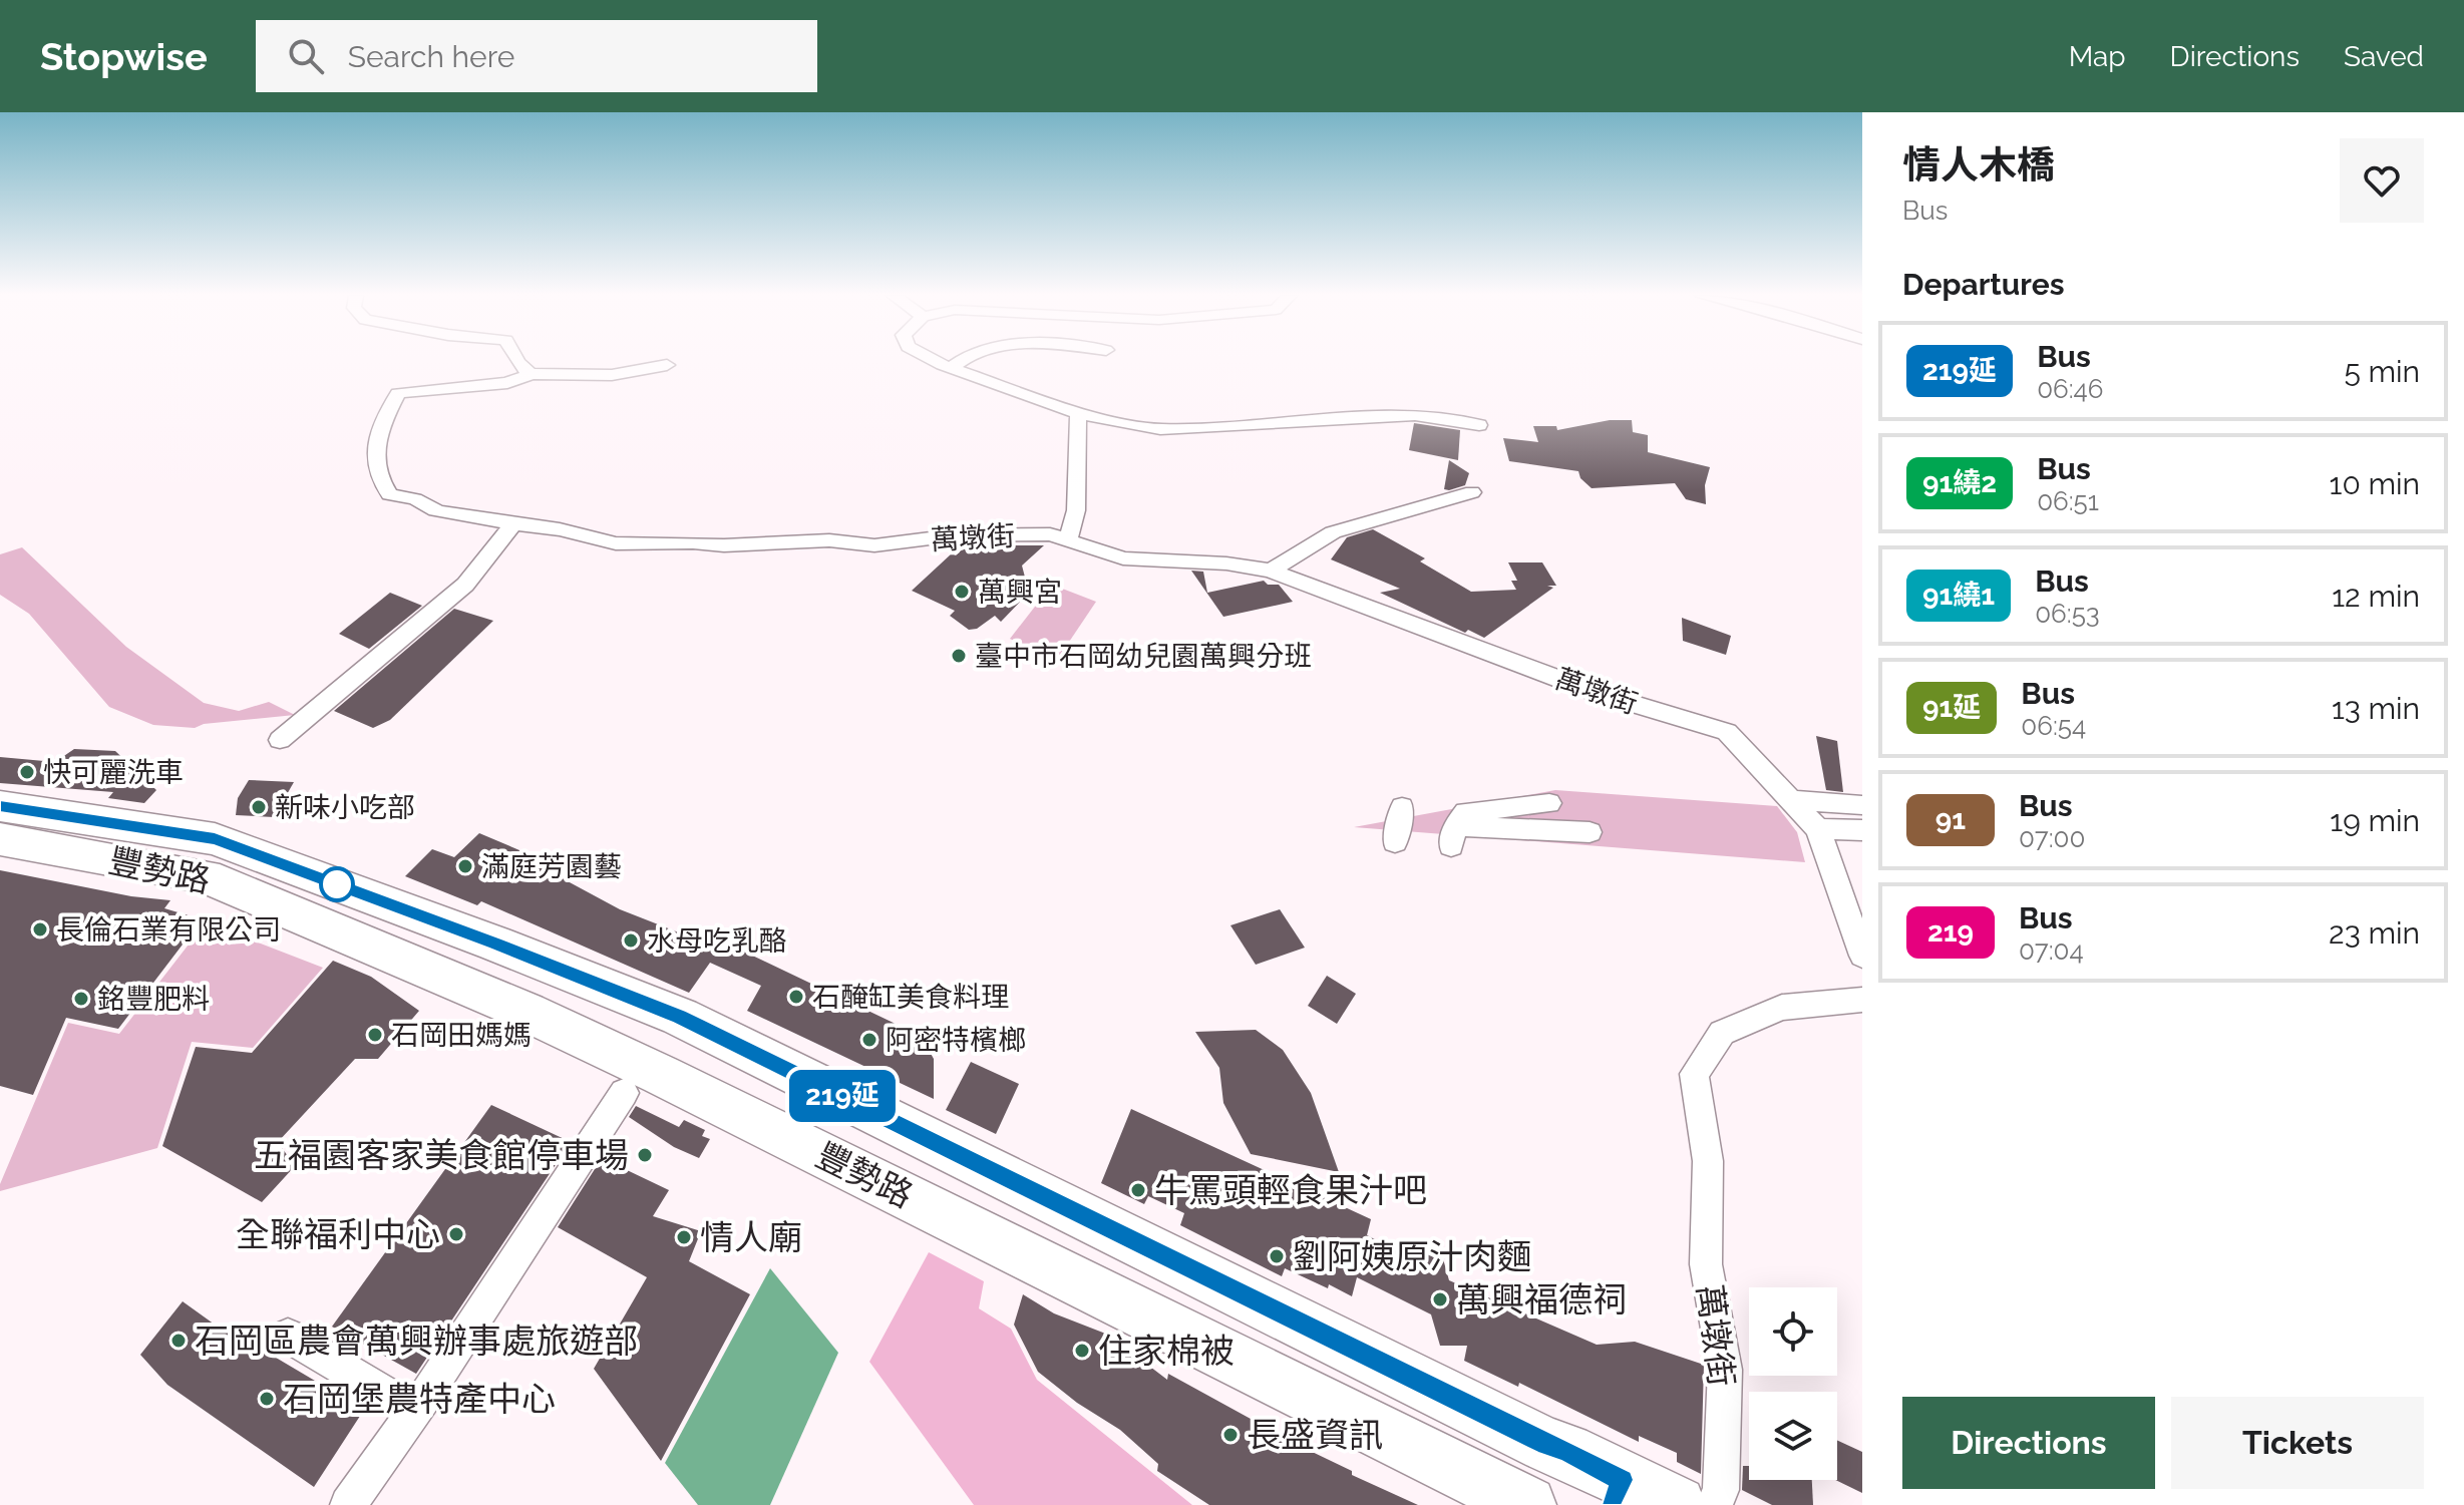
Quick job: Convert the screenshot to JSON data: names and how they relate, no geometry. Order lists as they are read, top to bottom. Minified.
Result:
{"streets":{"main road":["豐勢路"],"street":["萬墩街"]},"places":["萬興宮","臺中市石岡幼兒園萬興分班","快可麗洗車","新味小吃部","滿庭芳園藝","長倫石業有限公司","水母吃乳酪","石醃缸美食料理","銘豐肥料","石岡田媽媽","阿密特檳榔","五福園客家美食館停車場","牛罵頭輕食果汁吧","全聯福利中心","情人廟","劉阿姨原汁肉麵","萬興福德祠","石岡區農會萬興辦事處旅遊部","住家棉被","石岡堡農特產中心","長盛資訊"],"lines":["bus line 219延"],"page":{"header":"Stopwise","search":"Search here","nav":["Map","Directions","Saved"],"on_map":"219延","heading":[["情人木橋","Bus"],"Departures"],"list":[{"mark":"219延","name":"Bus","note":"06:46","value":"5 min"},{"mark":"91繞2","name":"Bus","note":"06:51","value":"10 min"},{"mark":"91繞1","name":"Bus","note":"06:53","value":"12 min"},{"mark":"91延","name":"Bus","note":"06:54","value":"13 min"},{"mark":"91","name":"Bus","note":"07:00","value":"19 min"},{"mark":"219","name":"Bus","note":"07:04","value":"23 min"}],"buttons":["Directions","Tickets"]}}
